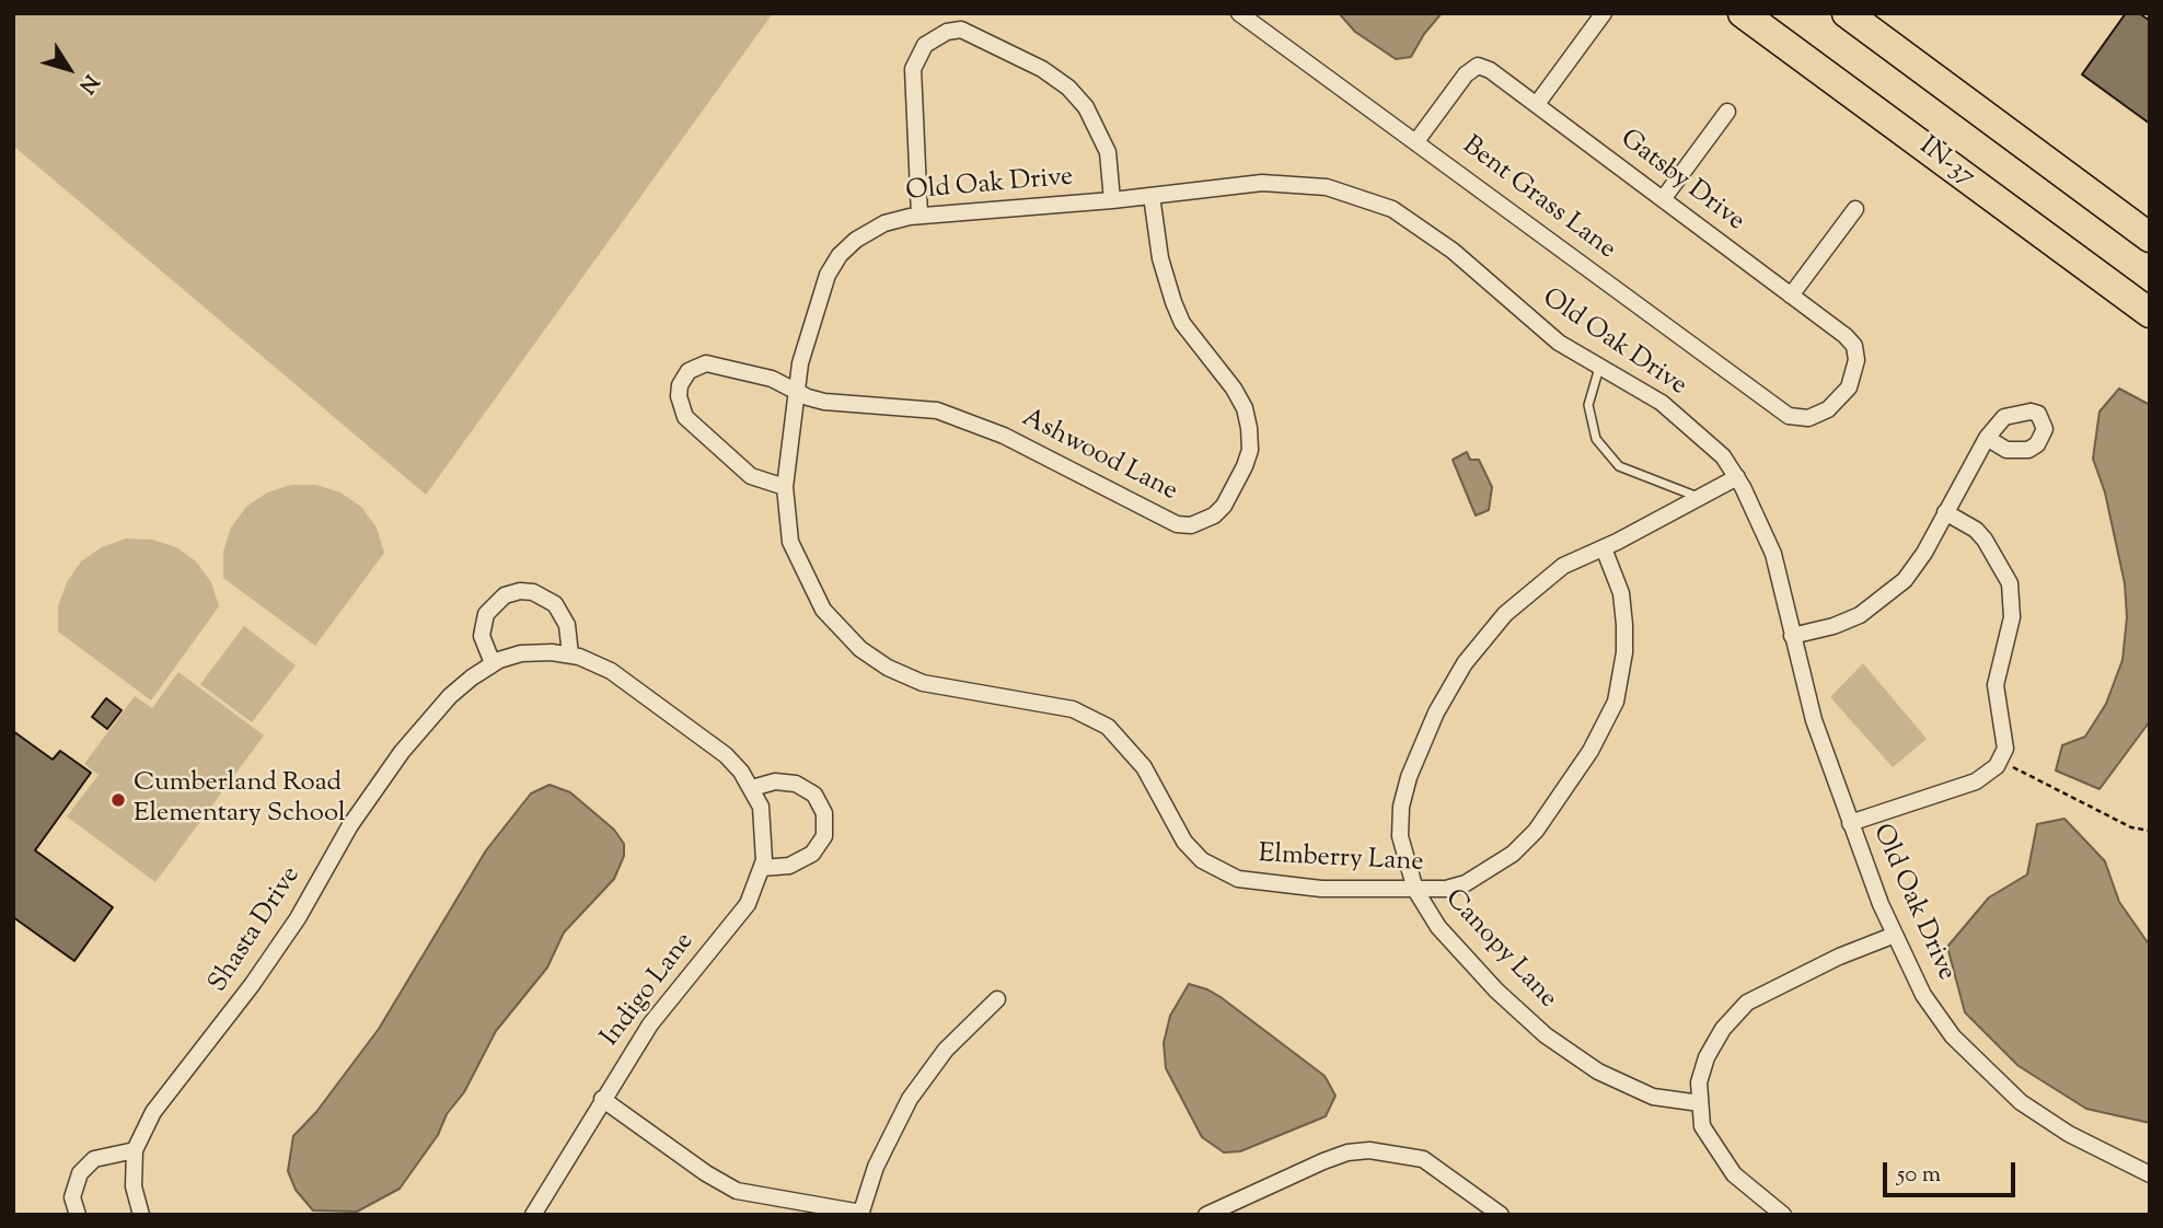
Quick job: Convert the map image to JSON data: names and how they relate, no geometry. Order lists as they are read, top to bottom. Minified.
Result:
{"streets":{"highway":["IN-37"],"street":["Gatsby Drive","Old Oak Drive","Bent Grass Lane","Ashwood Lane","Elmberry Lane","Shasta Drive","Canopy Lane","Indigo Lane"]},"crossings":[["Gatsby Drive","Bent Grass Lane"],["Old Oak Drive","Ashwood Lane"],["Old Oak Drive","Elmberry Lane"],["Old Oak Drive","Canopy Lane"],["Ashwood Lane","Elmberry Lane"],["Elmberry Lane","Canopy Lane"],["Shasta Drive","Indigo Lane"]],"places":["Cumberland Road Elementary School"],"scale_bar":"50 m","north":"bottom right"}
